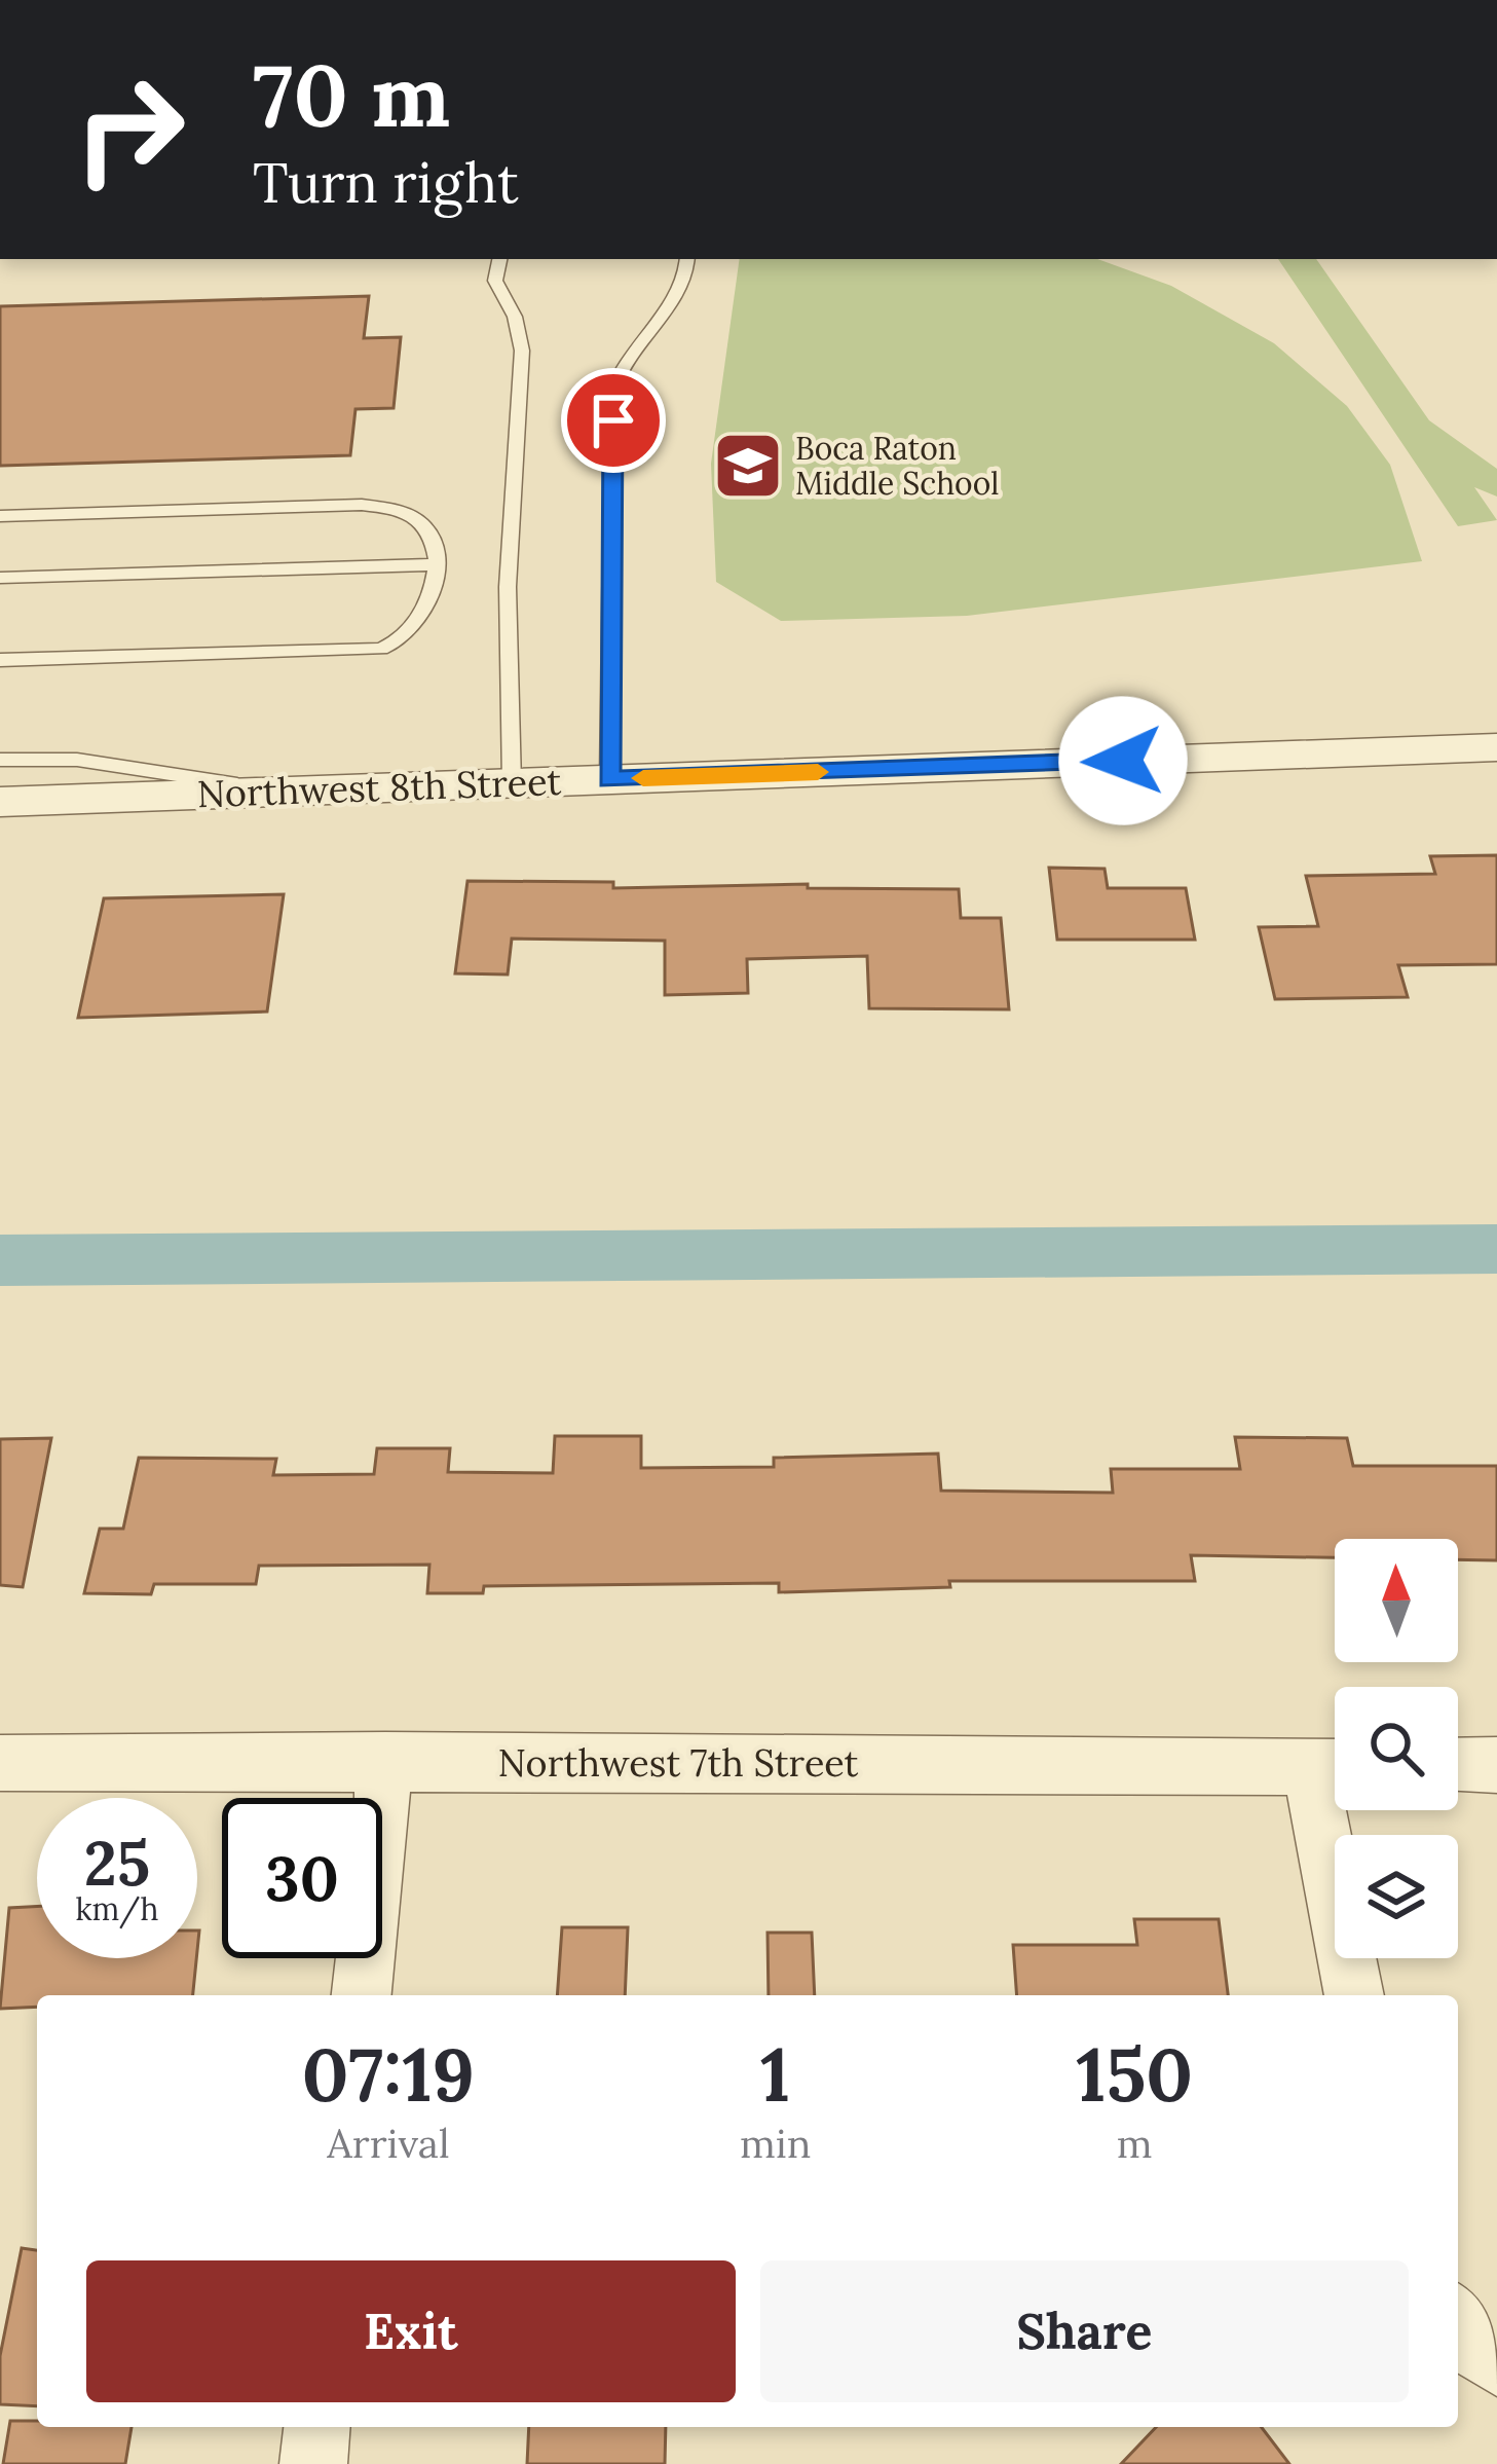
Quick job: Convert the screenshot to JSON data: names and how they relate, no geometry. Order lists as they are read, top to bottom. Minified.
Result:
{"streets":{"street":["Northwest 8th Street","Northwest 7th Street"]},"places":{"school or university":["Boca Raton Middle School"]},"north":"top","page":{"turn":["70 m","Turn right"],"speed":"25 km/h","limit":"30","eta":["07:19","Arrival","1","min","150","m"],"buttons":["Exit","Share"]}}
